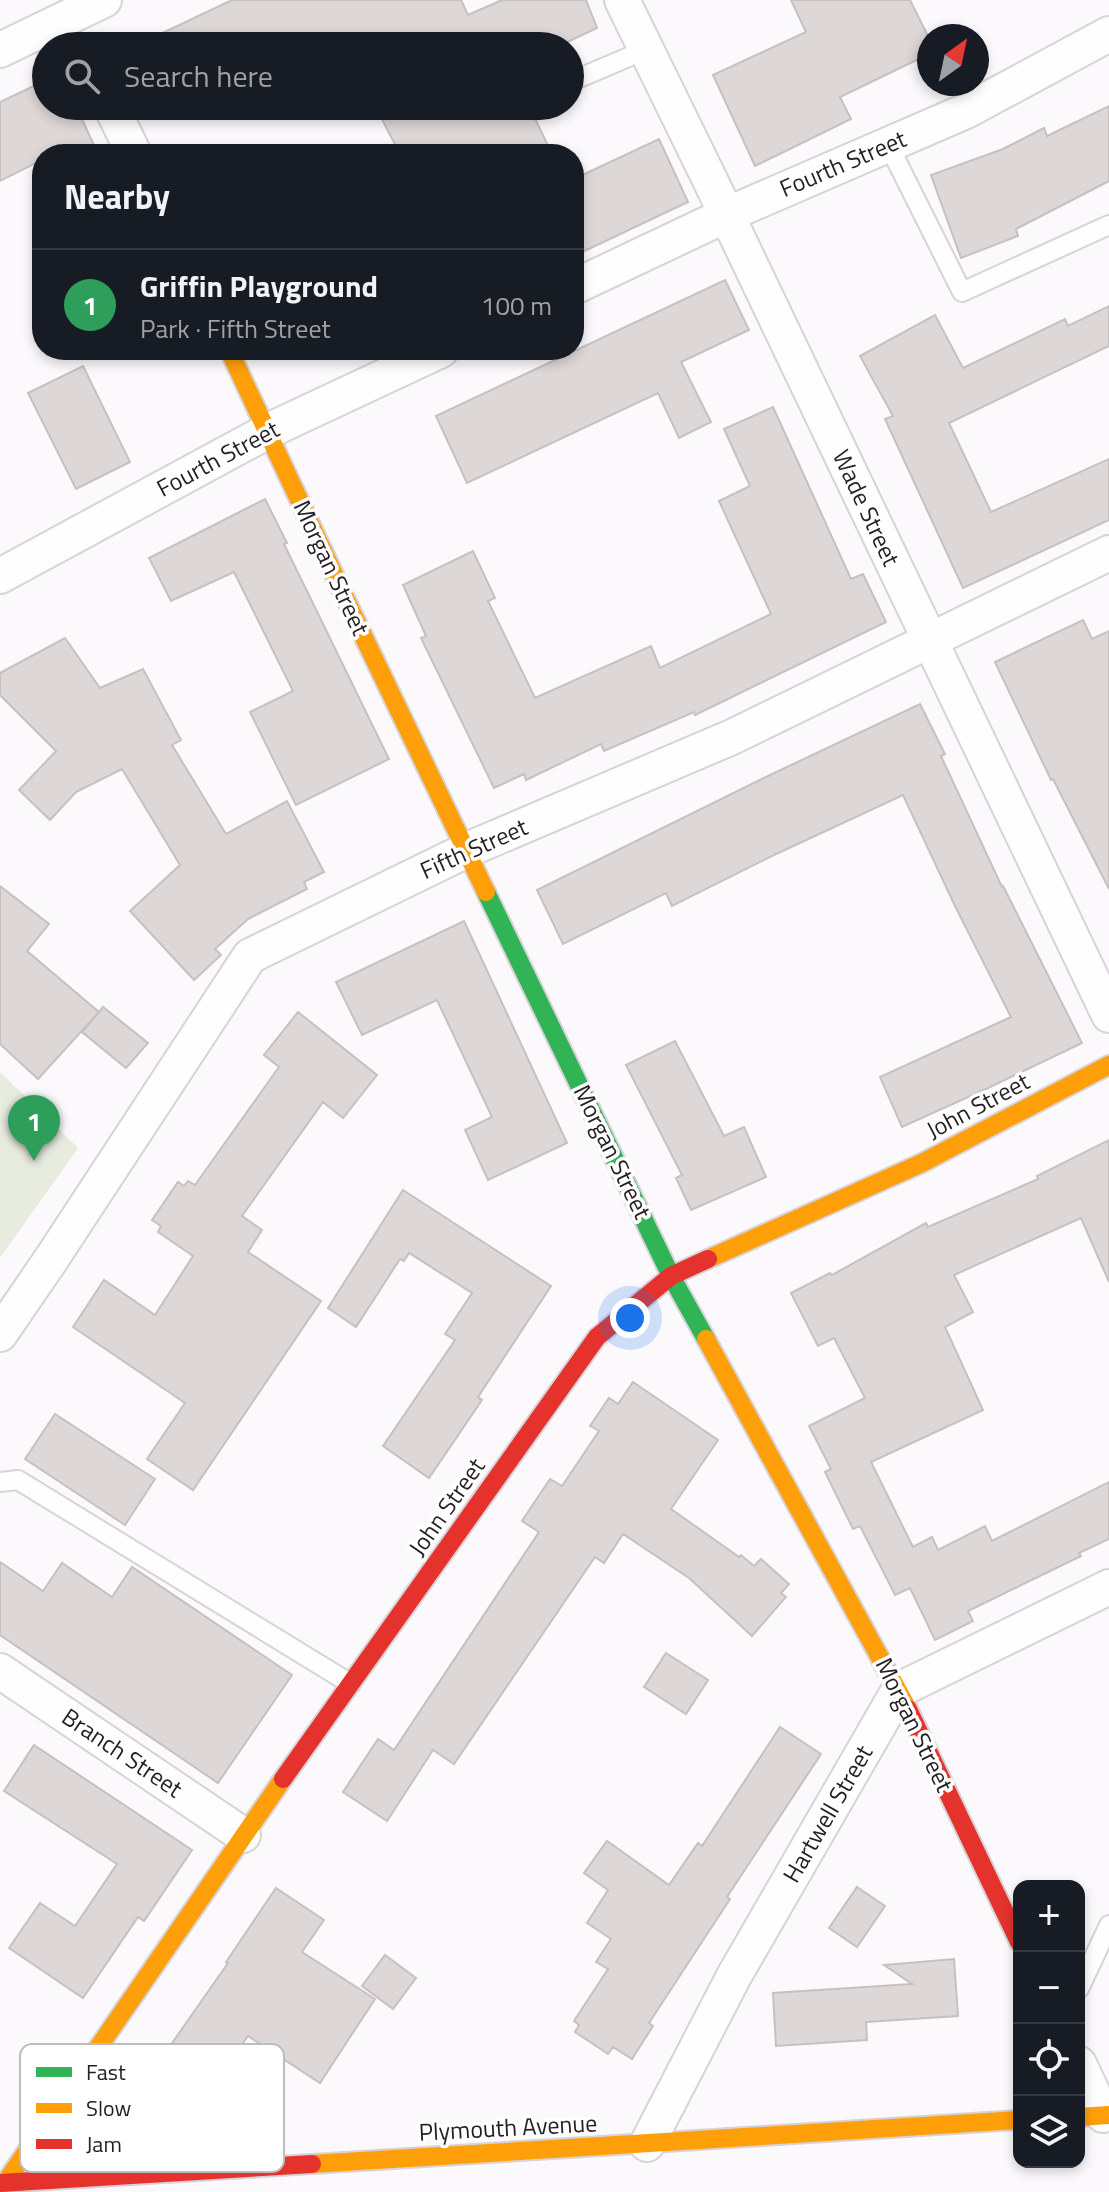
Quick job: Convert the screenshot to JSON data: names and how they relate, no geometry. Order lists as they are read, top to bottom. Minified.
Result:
{"streets":{"street":["Fourth Street","Wade Street","Morgan Street","Fifth Street","John Street","Branch Street","Hartwell Street","Plymouth Avenue"]},"crossings":[["Fourth Street","Wade Street"],["Fourth Street","Morgan Street"],["Wade Street","Fifth Street"],["Morgan Street","Fifth Street"],["Morgan Street","John Street"],["Morgan Street","Hartwell Street"],["John Street","Branch Street"],["John Street","Plymouth Avenue"],["Hartwell Street","Plymouth Avenue"]],"legend":["Fast","Slow","Jam"],"north":"top right","page":{"search":"Search here","heading":"Nearby","list":[{"mark":"1","name":"Griffin Playground","note":"Park · Fifth Street","value":"100 m"}],"pins":"1","map_buttons":["+","−"]}}
